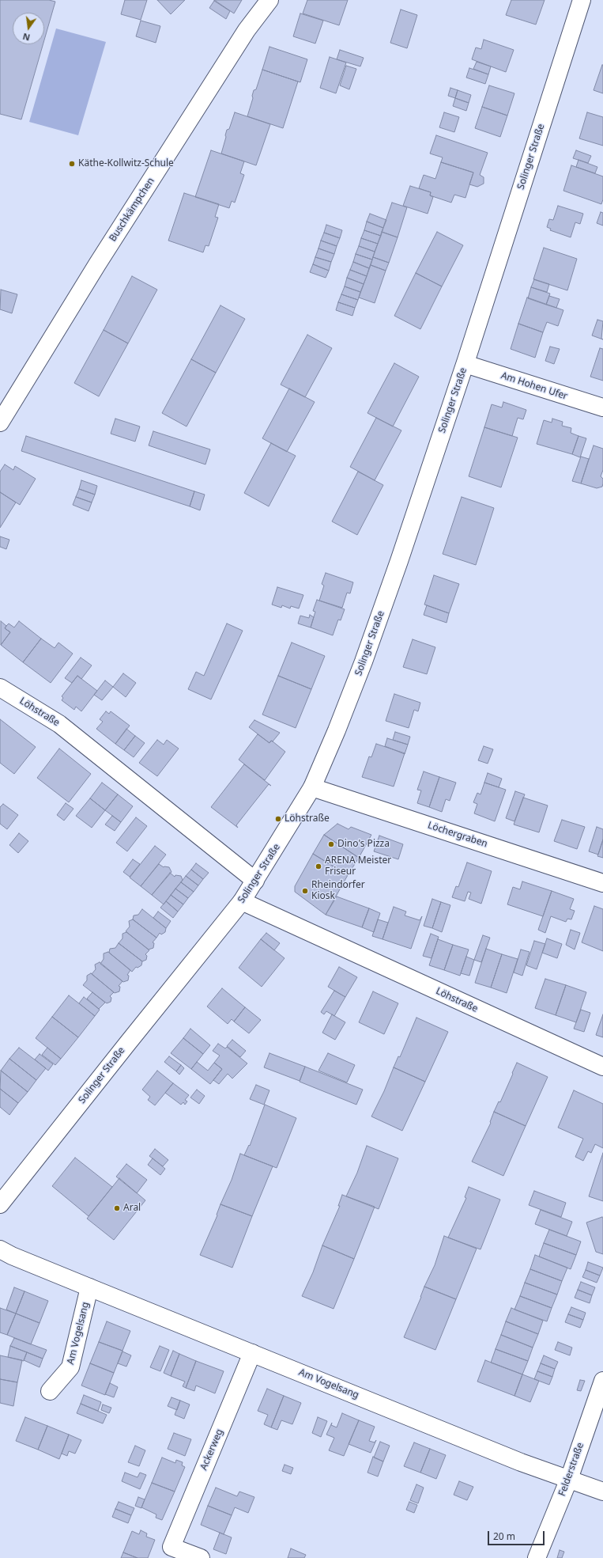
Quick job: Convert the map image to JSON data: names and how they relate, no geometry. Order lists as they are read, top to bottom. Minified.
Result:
{"streets":{"street":["Solinger Straße","Buschkämpchen","Am Hohen Ufer","Löhstraße","Löchergraben","Am Vogelsang","Ackerweg","Felderstraße"]},"crossings":[["Solinger Straße","Am Hohen Ufer"],["Solinger Straße","Löhstraße"],["Solinger Straße","Löchergraben"],["Am Vogelsang","Ackerweg"],["Am Vogelsang","Felderstraße"]],"places":["Käthe-Kollwitz-Schule","Löhstraße","Dino's Pizza","ARENA Meister Friseur","Rheindorfer Kiosk","Aral"],"scale_bar":"20 m","north":"bottom"}
